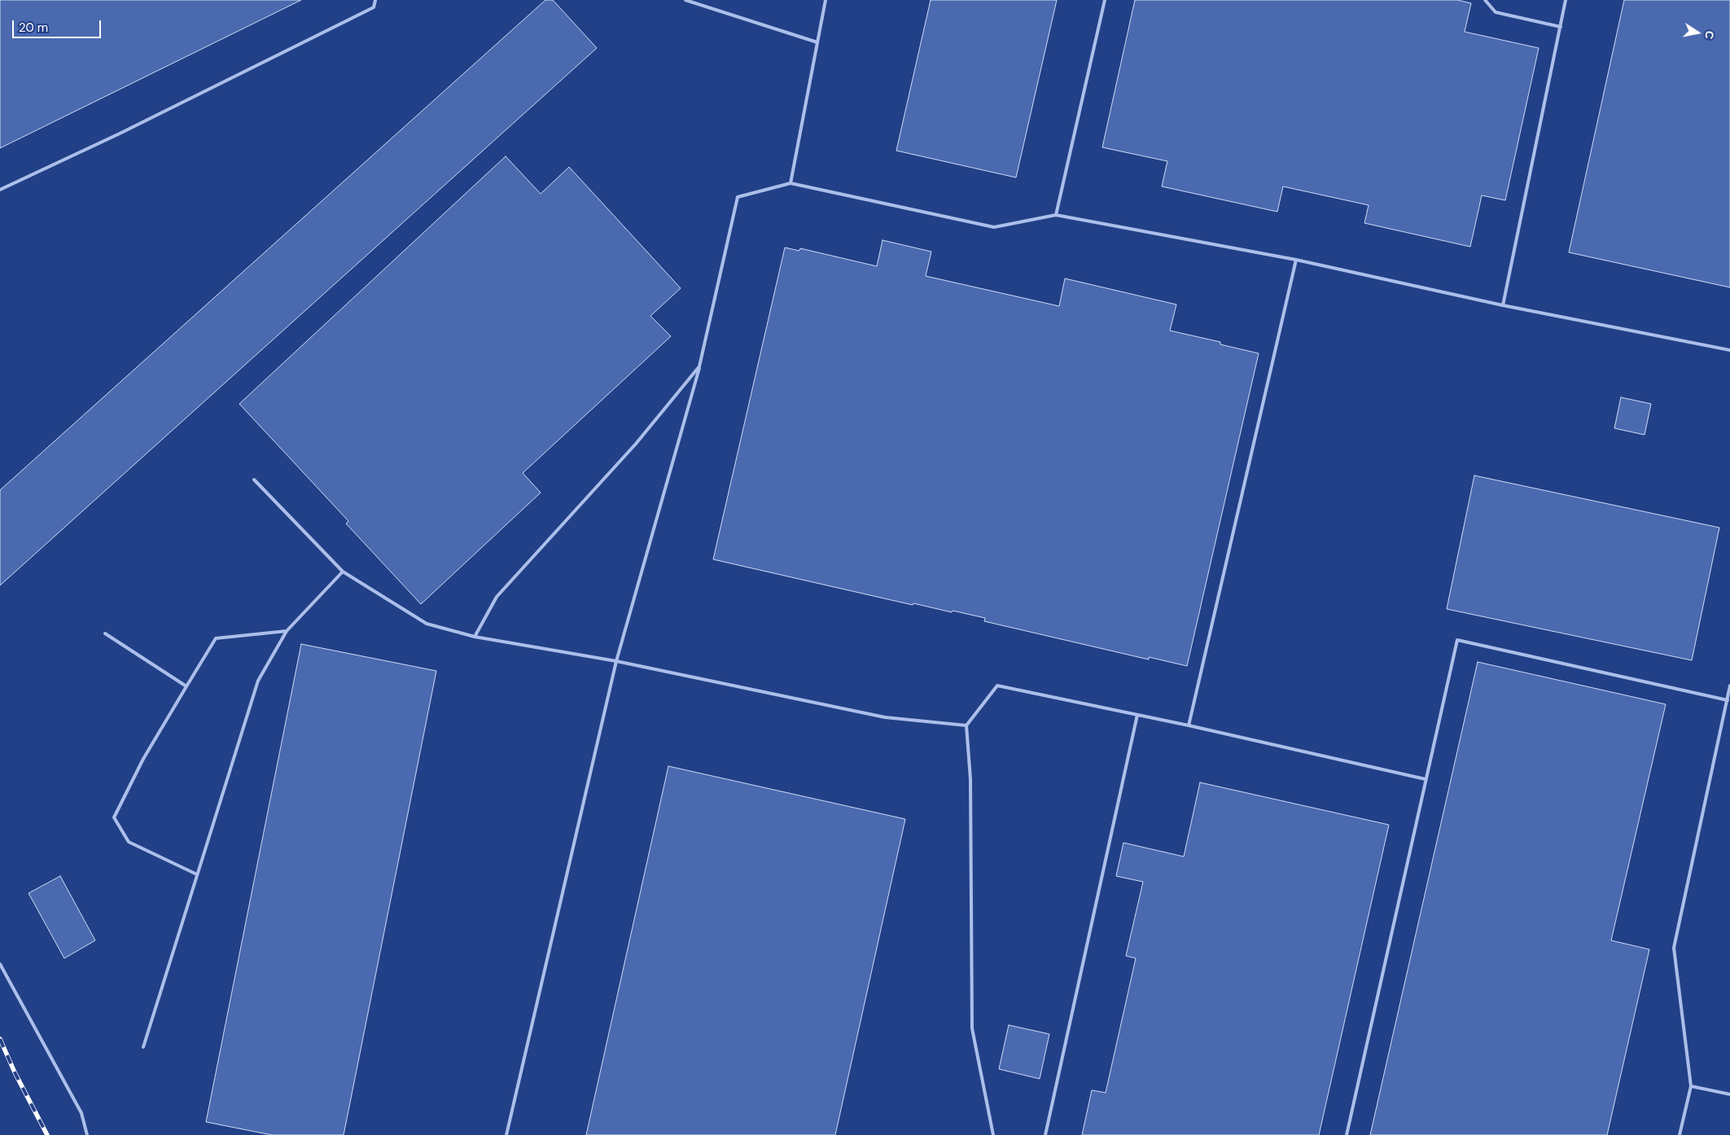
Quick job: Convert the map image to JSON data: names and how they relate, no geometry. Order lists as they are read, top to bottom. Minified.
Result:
{"scale_bar":"20 m","north":"right"}
